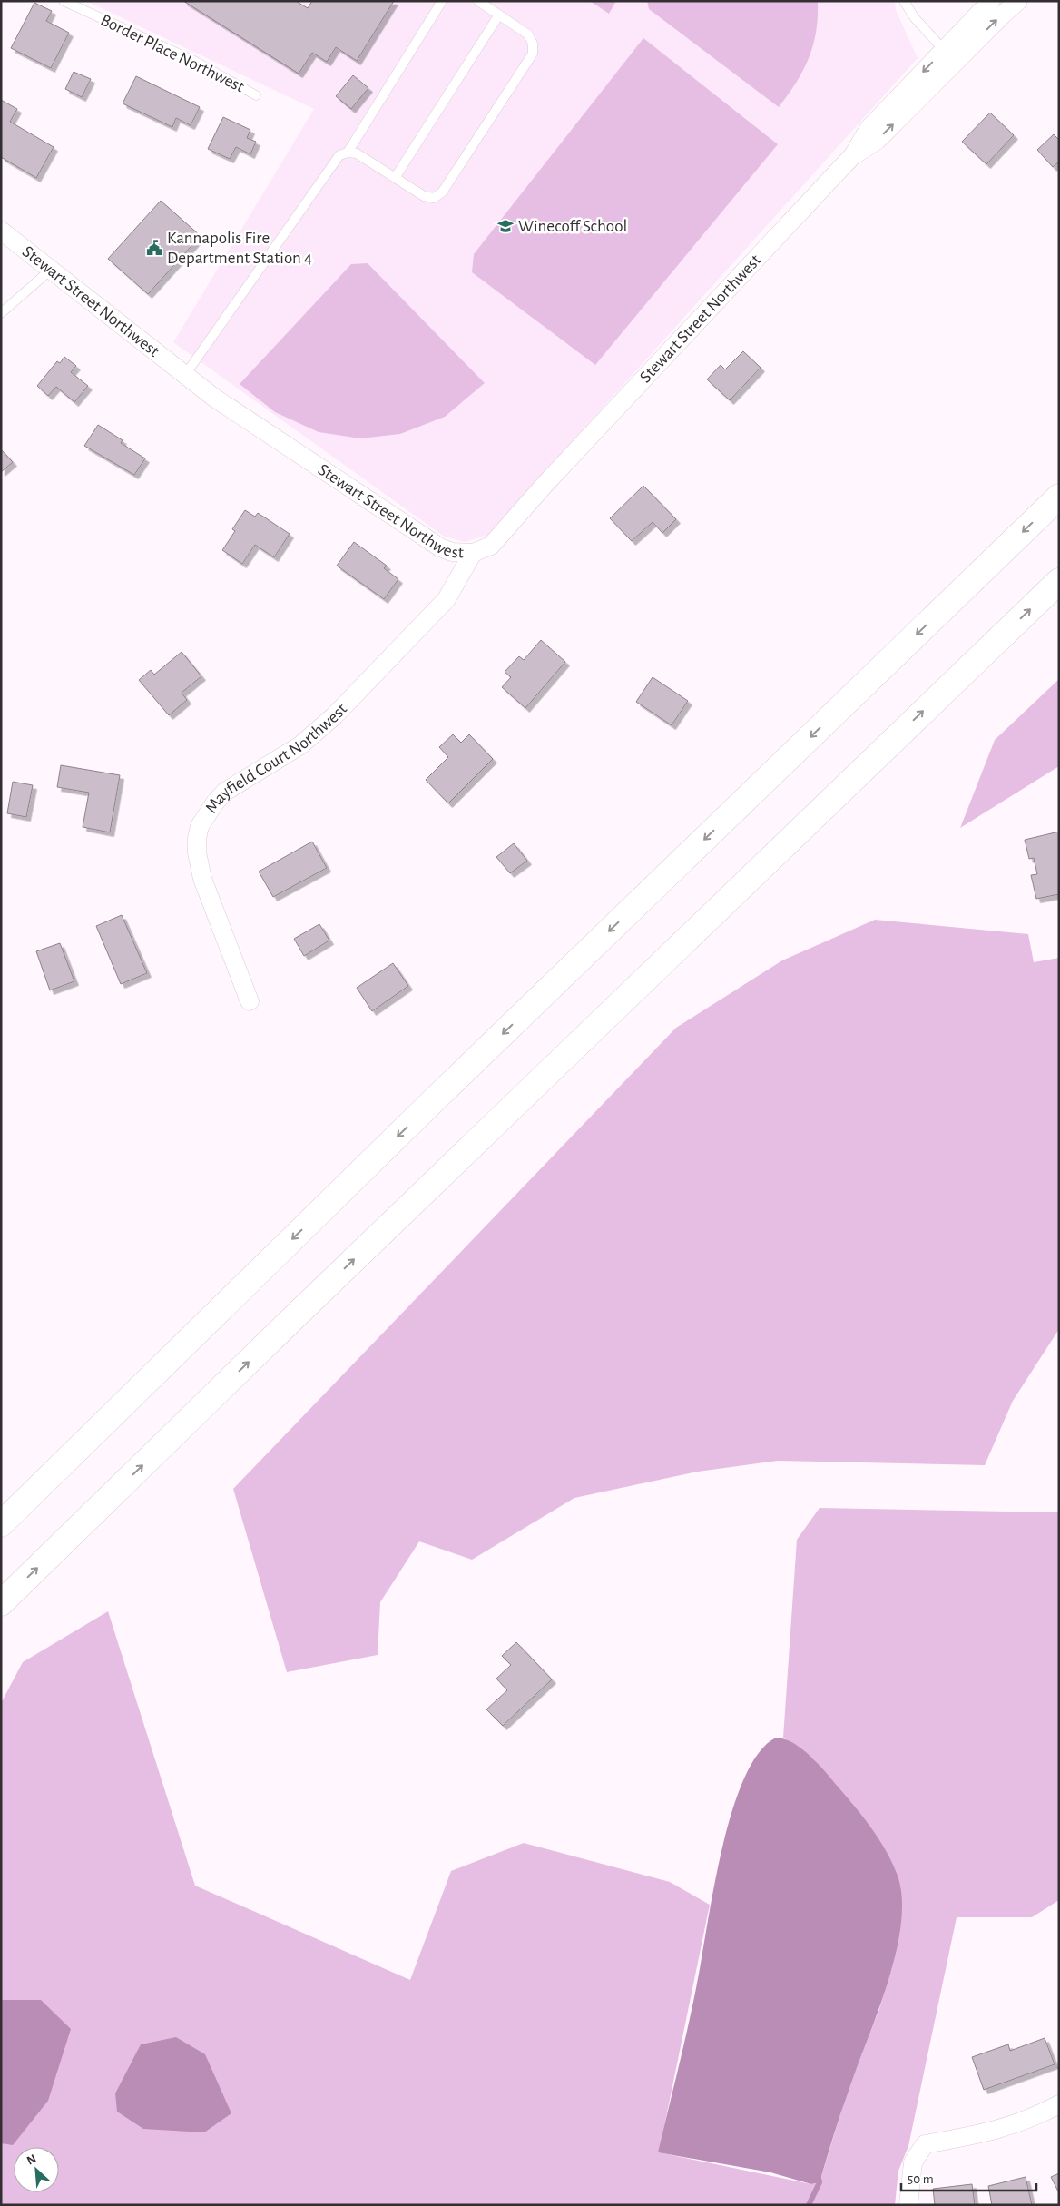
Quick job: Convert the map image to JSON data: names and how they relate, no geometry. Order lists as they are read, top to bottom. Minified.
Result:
{"streets":{"street":["Stewart Street Northwest","Mayfield Court Northwest"],"lane":["Border Place Northwest"]},"crossings":[["Stewart Street Northwest","Mayfield Court Northwest"]],"places":{"school or university":["Winecoff School"],"public building":["Kannapolis Fire Department Station 4"]},"scale_bar":"50 m","north":"top left"}
